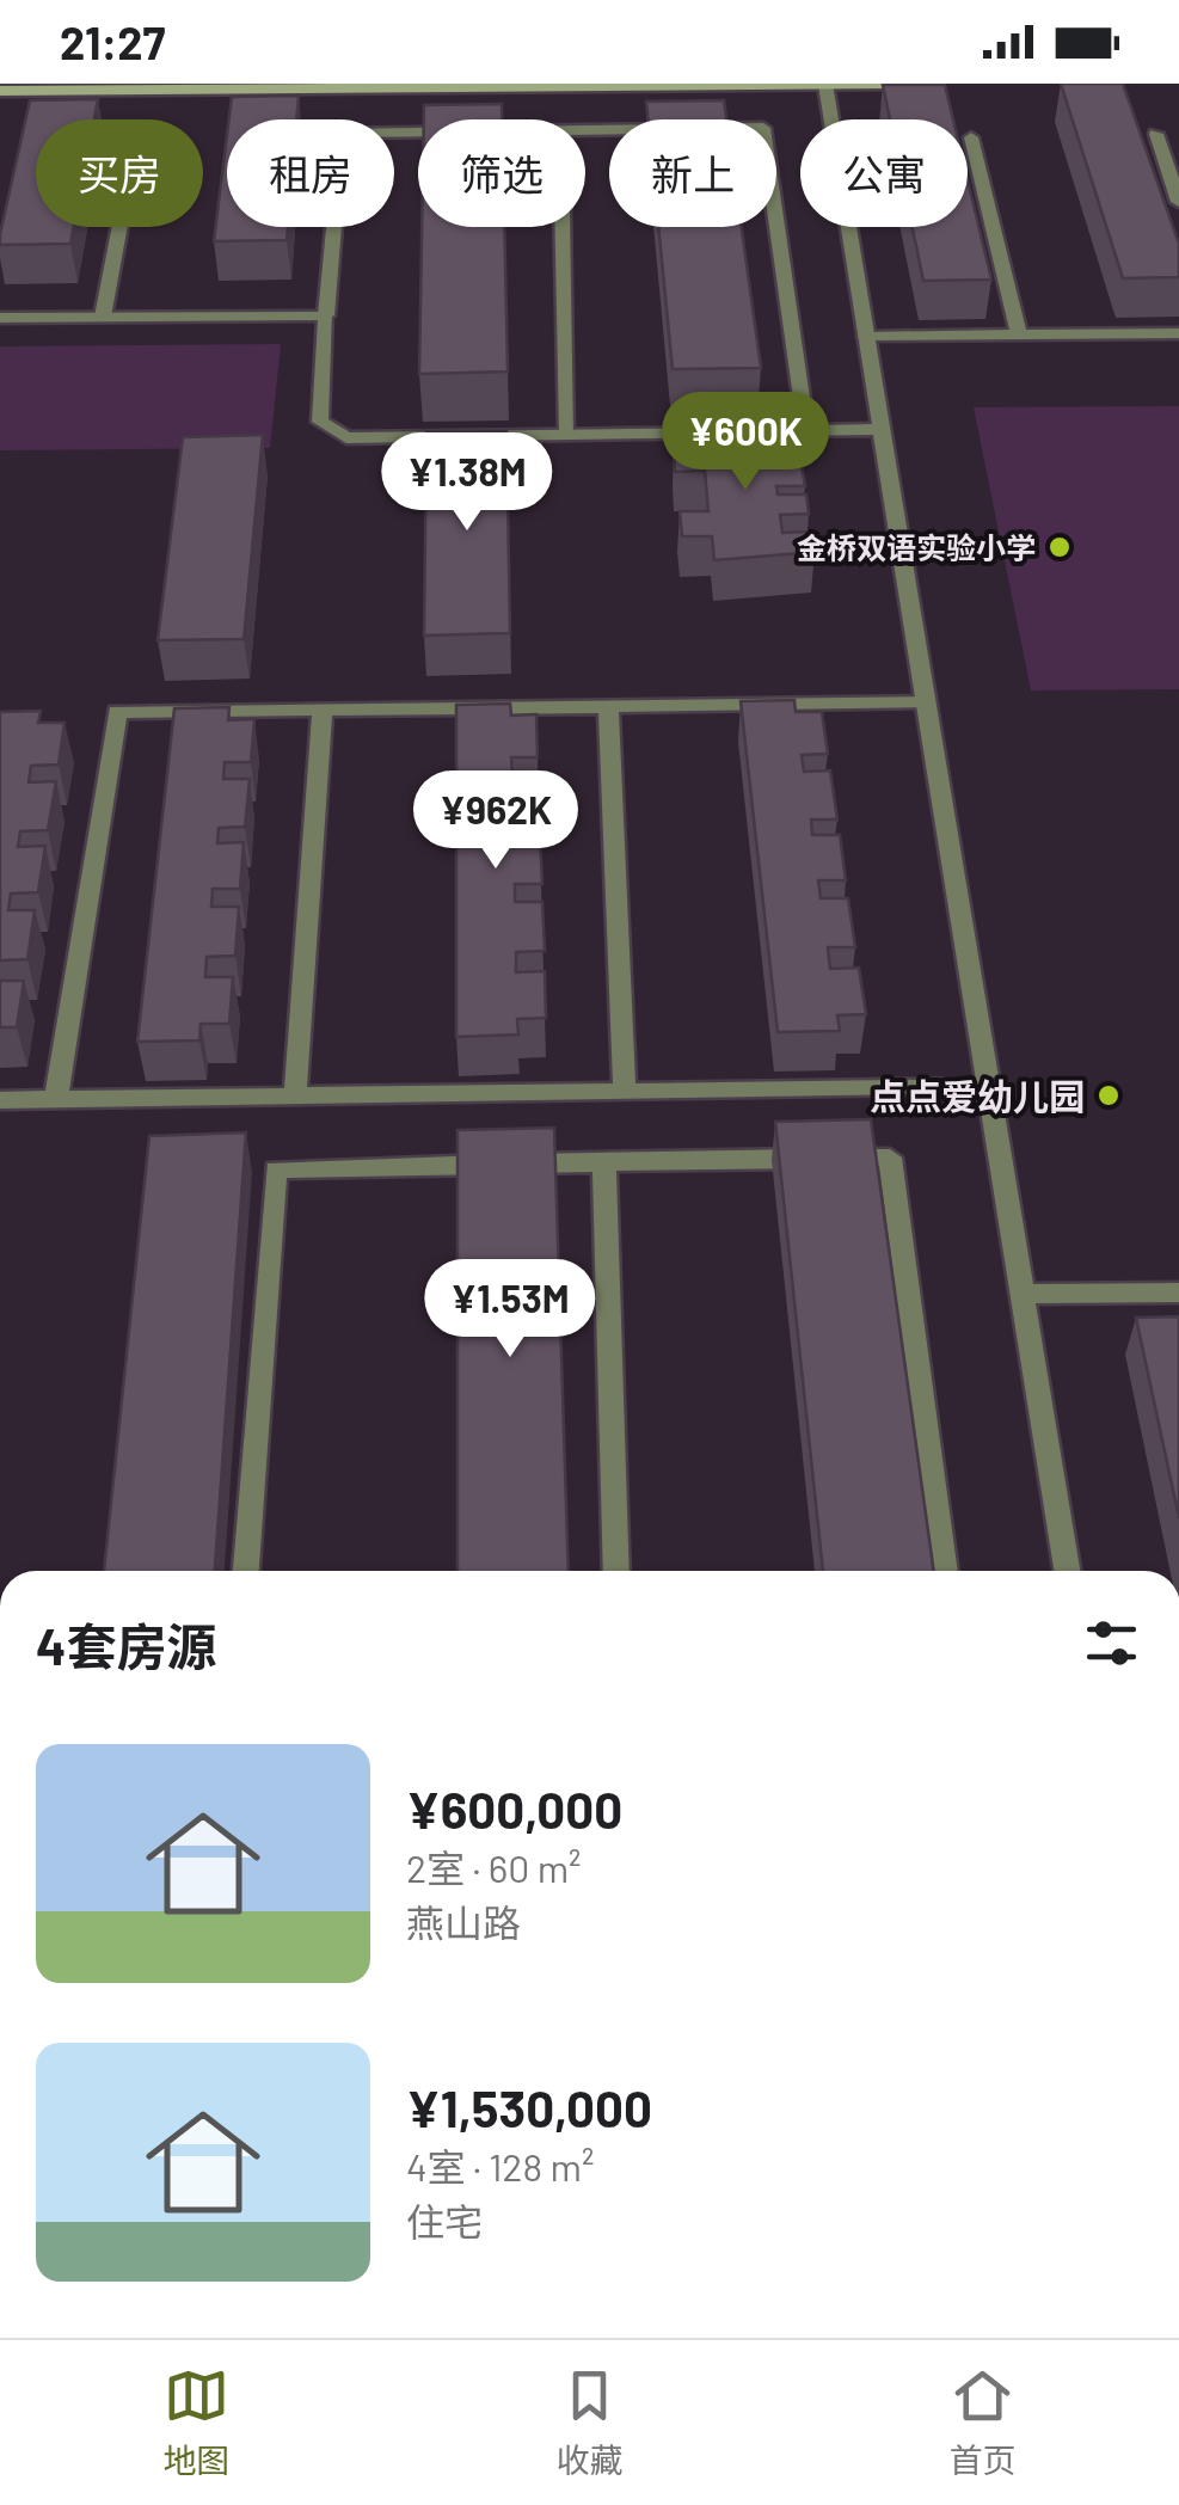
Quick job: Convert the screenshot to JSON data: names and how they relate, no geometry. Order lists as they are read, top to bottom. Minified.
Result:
{"places":["金桥双语实验小学","点点爱幼儿园"],"page":{"status":"21:27","chip":["买房","租房","筛选","新上","公寓"],"price":["¥600K","¥1.38M","¥962K","¥1.53M"],"heading":"4套房源","list":[{"name":"¥600,000","note":"2室 · 60 m² · 燕山路"},{"name":"¥1,530,000","note":"4室 · 128 m² · 住宅"}],"tabs":["地图","收藏","首页"]}}
